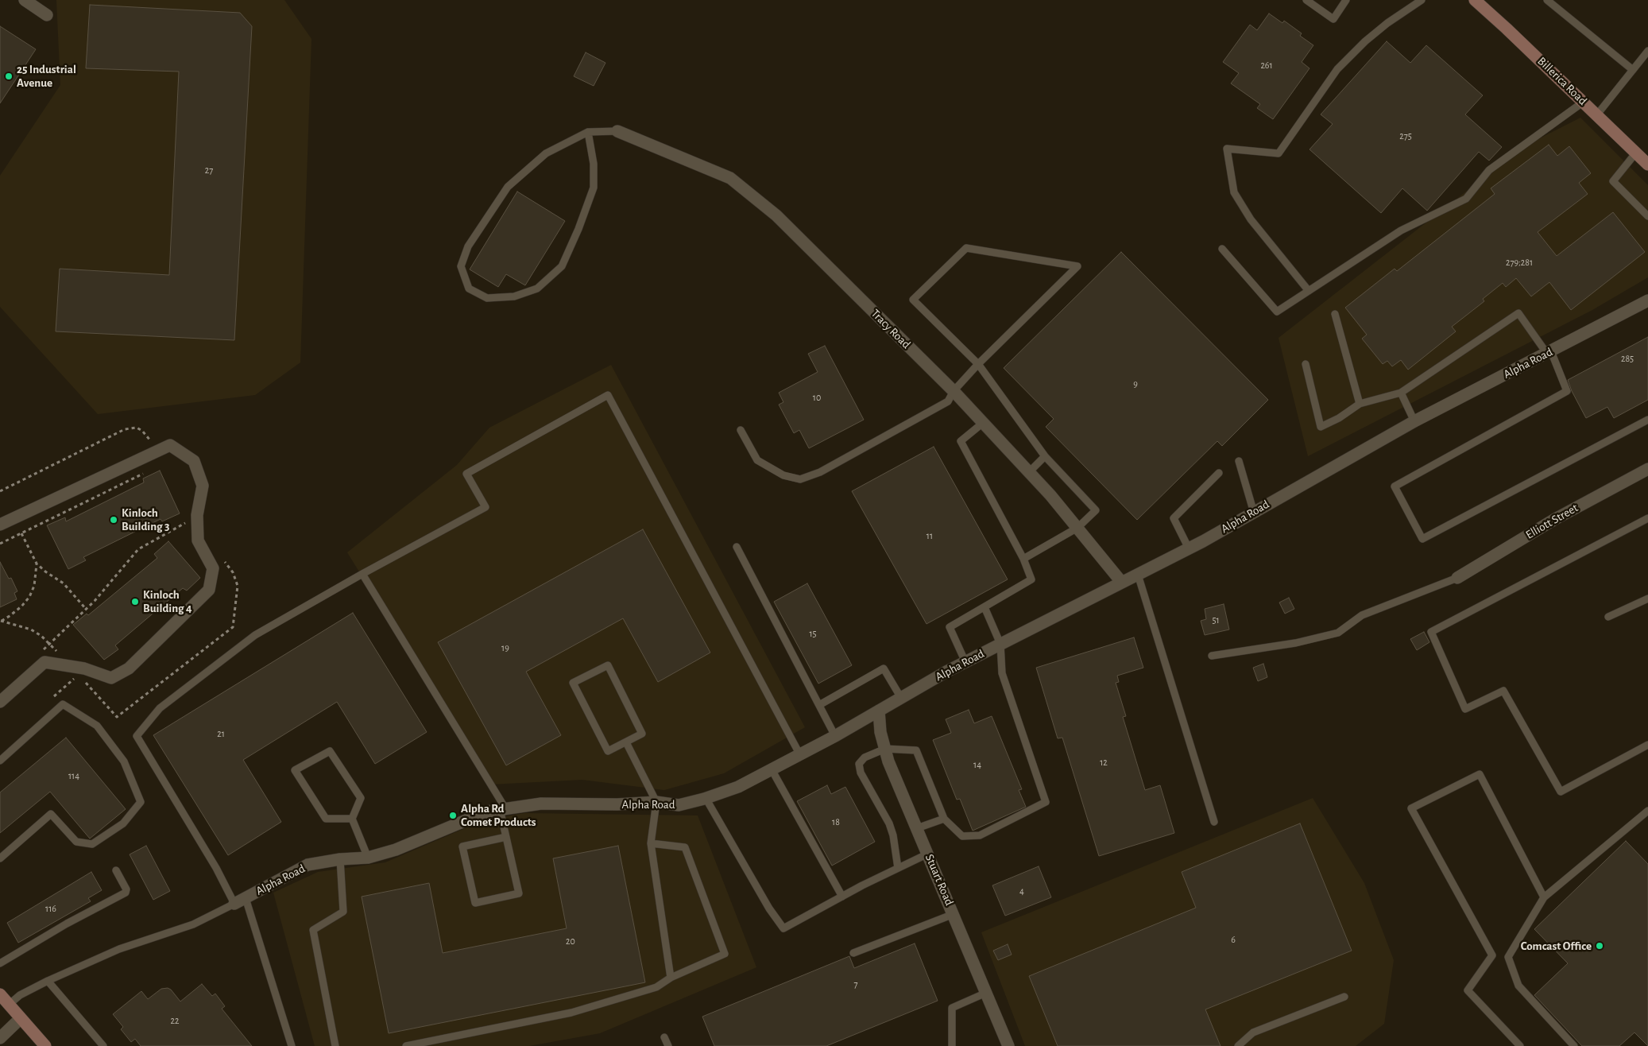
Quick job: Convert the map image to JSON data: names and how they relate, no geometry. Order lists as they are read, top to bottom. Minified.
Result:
{"streets":{"main road":["Billerica Road"],"street":["Tracy Road","Alpha Road","Elliott Street","Stuart Road"]},"crossings":[["Tracy Road","Alpha Road"],["Alpha Road","Stuart Road"]],"places":["25 Industrial Avenue","Kinloch Building 3","Kinloch Building 4","Alpha Rd Comet Products","Comcast Office"],"house_numbers":["261","275","27","279;281","285","9","10","11","51","15","19","21","12","14","114","18","4","116","6","20","7","22"]}
